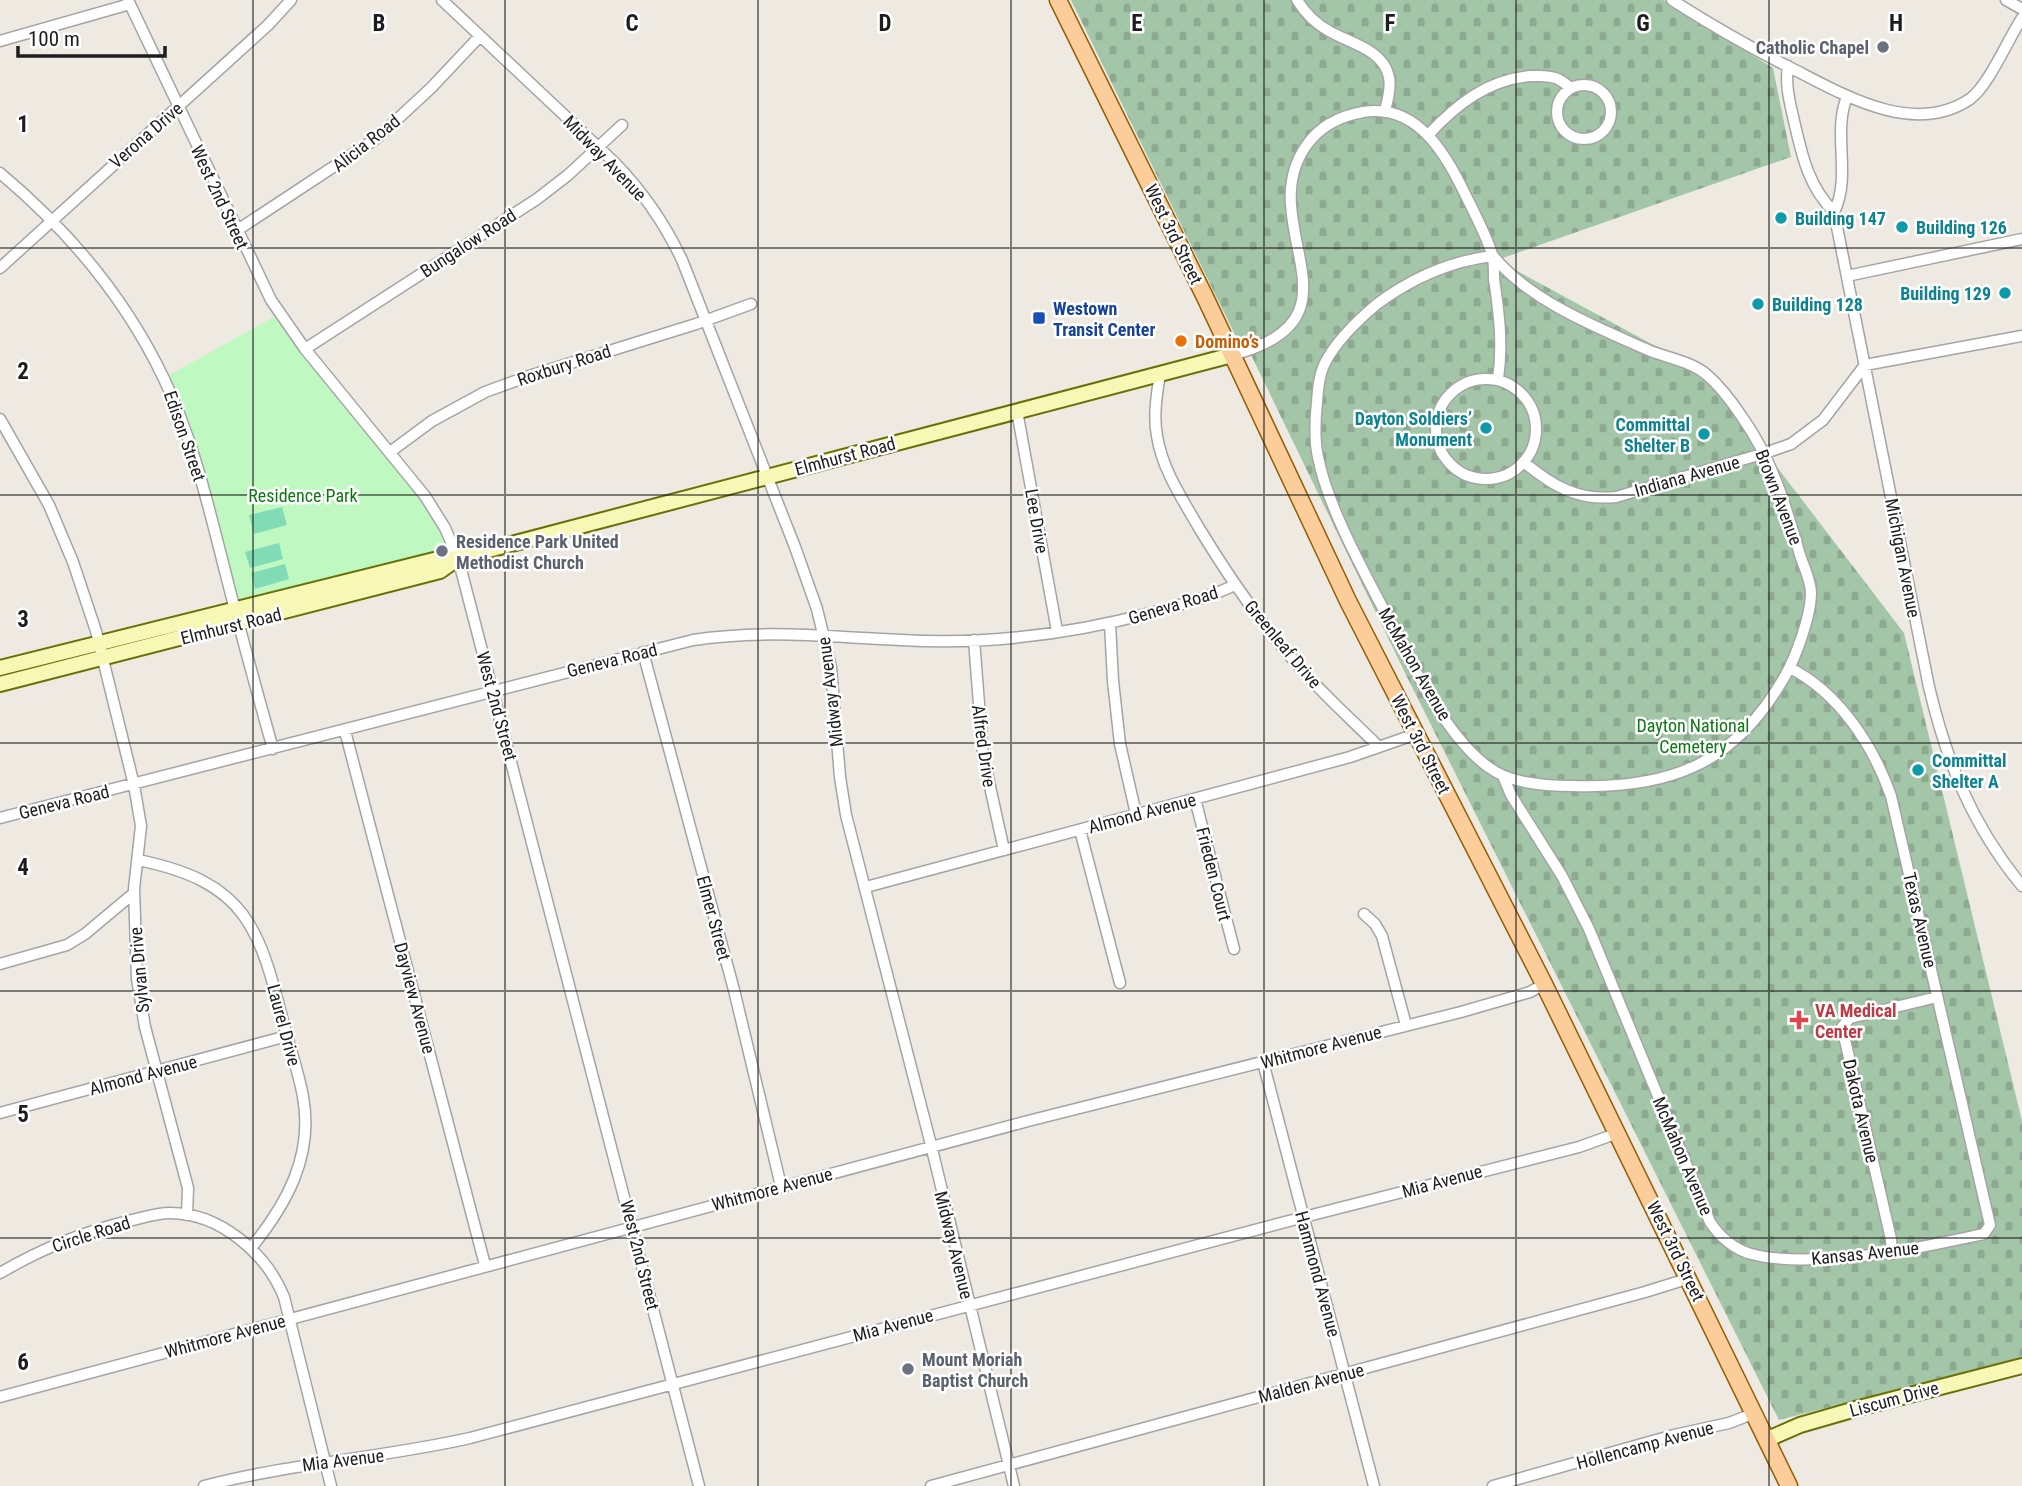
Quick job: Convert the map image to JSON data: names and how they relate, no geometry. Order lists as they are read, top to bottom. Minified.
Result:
{"streets":{"main road":["West 3rd Street"],"street":["Verona Drive","Alicia Road","Midway Avenue","West 2nd Street","Bungalow Road","Roxbury Road","Edison Street","Elmhurst Road","Indiana Avenue","Brown Avenue","Lee Drive","Michigan Avenue","Geneva Road","Greenleaf Drive","McMahon Avenue","Alfred Drive","Almond Avenue","Frieden Court","Elmer Street","Texas Avenue","Sylvan Drive","Dayview Avenue","Laurel Drive","Whitmore Avenue","Dakota Avenue","Mia Avenue","Circle Road","Kansas Avenue","Hammond Avenue","Malden Avenue","Liscum Drive","Hollencamp Avenue"]},"crossings":[["Verona Drive","West 2nd Street"],["Verona Drive","Edison Street"],["Alicia Road","Midway Avenue"],["Alicia Road","West 2nd Street"],["Midway Avenue","Bungalow Road"],["Midway Avenue","Roxbury Road"],["Midway Avenue","Elmhurst Road"],["Midway Avenue","Geneva Road"],["Midway Avenue","Almond Avenue"],["Midway Avenue","Whitmore Avenue"],["Midway Avenue","Mia Avenue"],["Midway Avenue","Malden Avenue"],["West 2nd Street","Bungalow Road"],["West 2nd Street","Roxbury Road"],["West 2nd Street","Elmhurst Road"],["West 2nd Street","Geneva Road"],["West 2nd Street","Whitmore Avenue"],["West 2nd Street","Mia Avenue"],["West 3rd Street","Elmhurst Road"],["West 3rd Street","Almond Avenue"],["West 3rd Street","Whitmore Avenue"],["West 3rd Street","Mia Avenue"],["West 3rd Street","Malden Avenue"],["West 3rd Street","Liscum Drive"],["West 3rd Street","Hollencamp Avenue"],["Edison Street","Elmhurst Road"],["Edison Street","Geneva Road"],["Elmhurst Road","Lee Drive"],["Elmhurst Road","Greenleaf Drive"],["Elmhurst Road","Sylvan Drive"],["Indiana Avenue","Brown Avenue"],["Indiana Avenue","Michigan Avenue"],["Brown Avenue","McMahon Avenue"],["Brown Avenue","Texas Avenue"],["Lee Drive","Geneva Road"],["Geneva Road","Greenleaf Drive"],["Geneva Road","Alfred Drive"],["Geneva Road","Elmer Street"],["Geneva Road","Sylvan Drive"],["Geneva Road","Dayview Avenue"],["Greenleaf Drive","Almond Avenue"],["McMahon Avenue","Kansas Avenue"],["Alfred Drive","Almond Avenue"],["Almond Avenue","Frieden Court"],["Almond Avenue","Sylvan Drive"],["Almond Avenue","Laurel Drive"],["Elmer Street","Whitmore Avenue"],["Texas Avenue","Dakota Avenue"],["Texas Avenue","Kansas Avenue"],["Sylvan Drive","Laurel Drive"],["Sylvan Drive","Circle Road"],["Dayview Avenue","Whitmore Avenue"],["Whitmore Avenue","Hammond Avenue"],["Dakota Avenue","Kansas Avenue"],["Mia Avenue","Hammond Avenue"],["Hammond Avenue","Malden Avenue"]],"parks":["Residence Park","Dayton National Cemetery"],"places":{"other":["Catholic Chapel","Building 147","Building 126","Building 129","Building 128","Domino’s","Dayton Soldiers’ Monument","Committal Shelter B","Residence Park United Methodist Church","Committal Shelter A","Mount Moriah Baptist Church"],"transit":["Westown Transit Center"],"health":["VA Medical Center"]},"scale_bar":"100 m","grid":{"columns":["B","C","D","E","F","G","H"],"rows":["1","2","3","4","5","6"]}}
